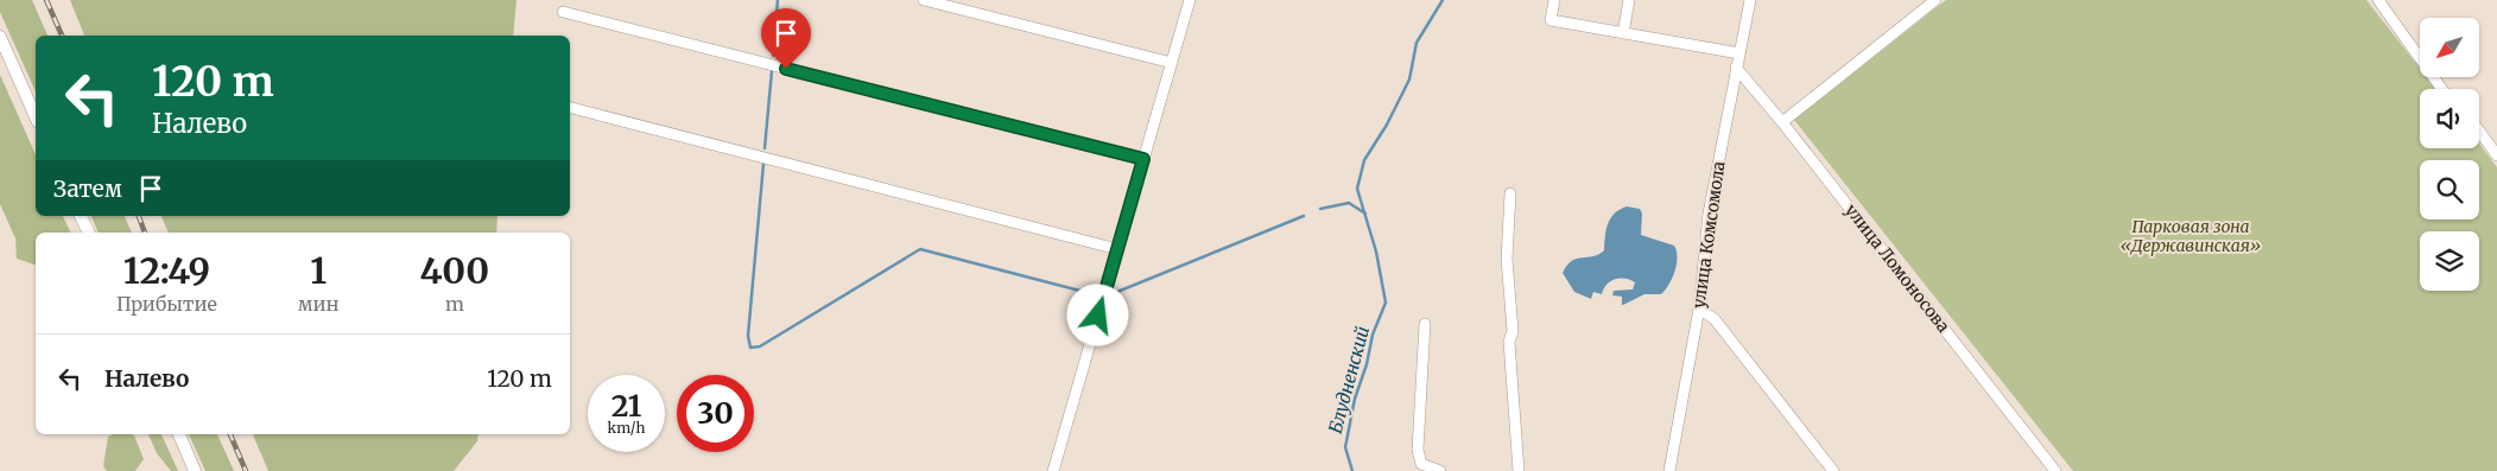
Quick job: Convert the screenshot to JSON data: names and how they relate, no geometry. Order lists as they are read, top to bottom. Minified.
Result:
{"streets":{"street":["улица Комсомола","улица Ломоносова"]},"crossings":[["улица Комсомола","улица Ломоносова"]],"water":["Блудненский"],"parks":["Парковая зона «Державинская»"],"north":"bottom left","page":{"turn":["120 m","Налево"],"then":"Затем","eta":["12:49","Прибытие","1","мин","400","m"],"list":[{"name":"Налево","value":"120 m"}],"speed":"21 km/h","limit":"30"}}
